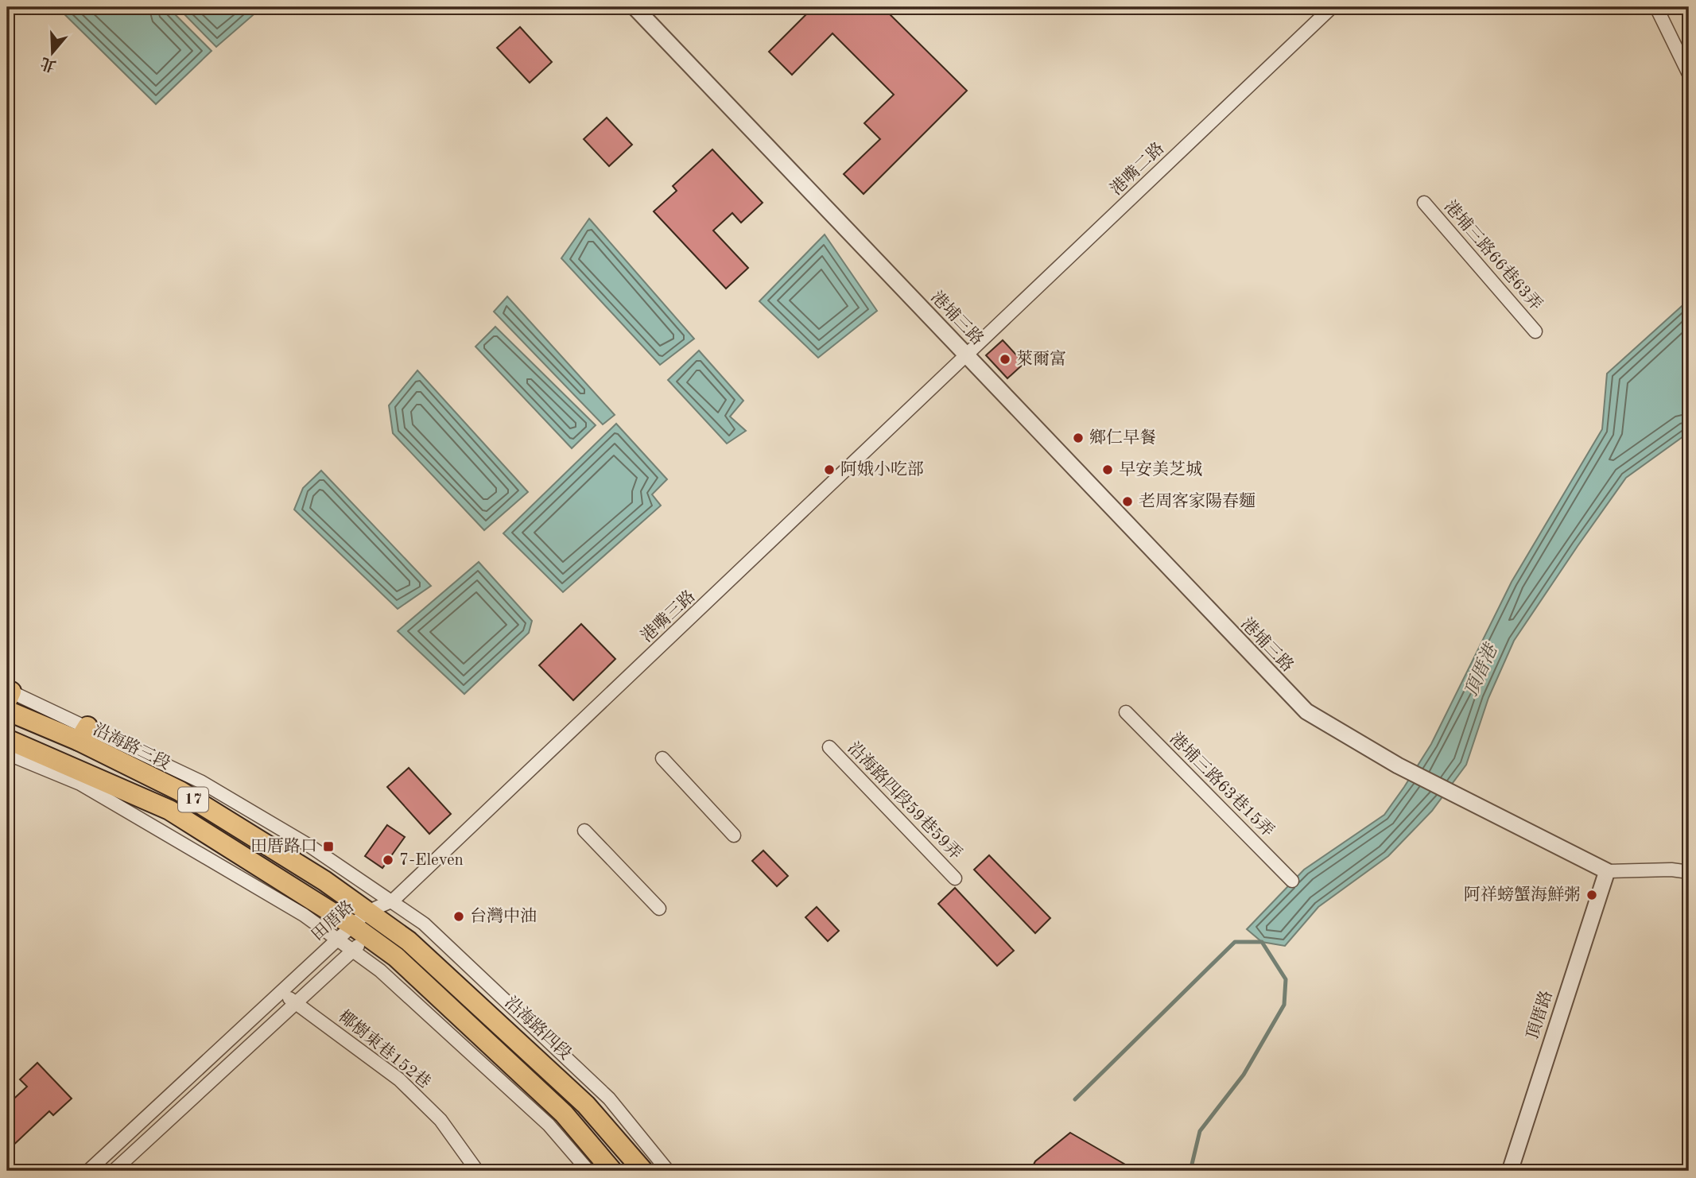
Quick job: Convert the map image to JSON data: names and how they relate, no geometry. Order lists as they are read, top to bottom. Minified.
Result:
{"streets":{"main road":["沿海路三段","17","沿海路四段"],"street":["港嘴二路","港埔三路66巷63弄","港埔三路","港嘴三路","港埔三路63巷15弄","沿海路四段59巷59弄","田厝路","頂厝路","椰樹東巷152巷"]},"crossings":[["港嘴二路","港埔三路"],["港嘴二路","港嘴三路"],["港埔三路","港嘴三路"],["港埔三路","頂厝路"],["港嘴三路","沿海路三段"],["港嘴三路","田厝路"],["港嘴三路","沿海路四段"],["沿海路三段","田厝路"],["沿海路三段","沿海路四段"],["17","田厝路"],["田厝路","沿海路四段"],["田厝路","椰樹東巷152巷"]],"water":["頂厝港"],"places":{"other":["萊爾富","鄉仁早餐","阿娥小吃部","早安美芝城","老周客家陽春麵","7-Eleven","阿祥螃蟹海鮮粥","台灣中油"],"transit":["田厝路口"]},"north":"bottom"}
